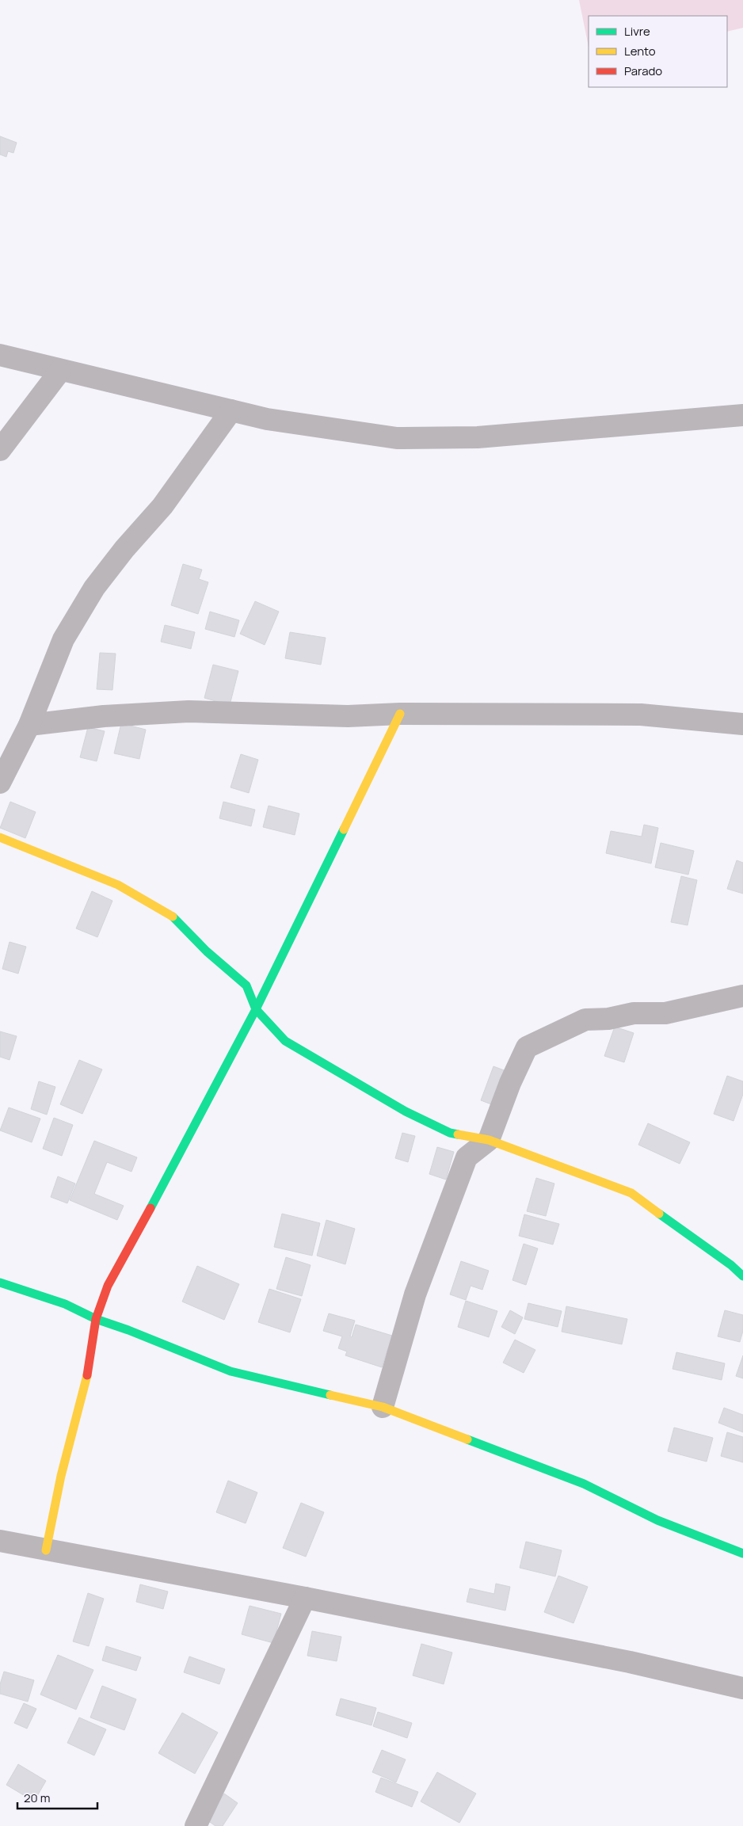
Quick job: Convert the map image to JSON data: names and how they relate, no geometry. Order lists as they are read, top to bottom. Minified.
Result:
{"legend":["Livre","Lento","Parado"],"scale_bar":"20 m"}
